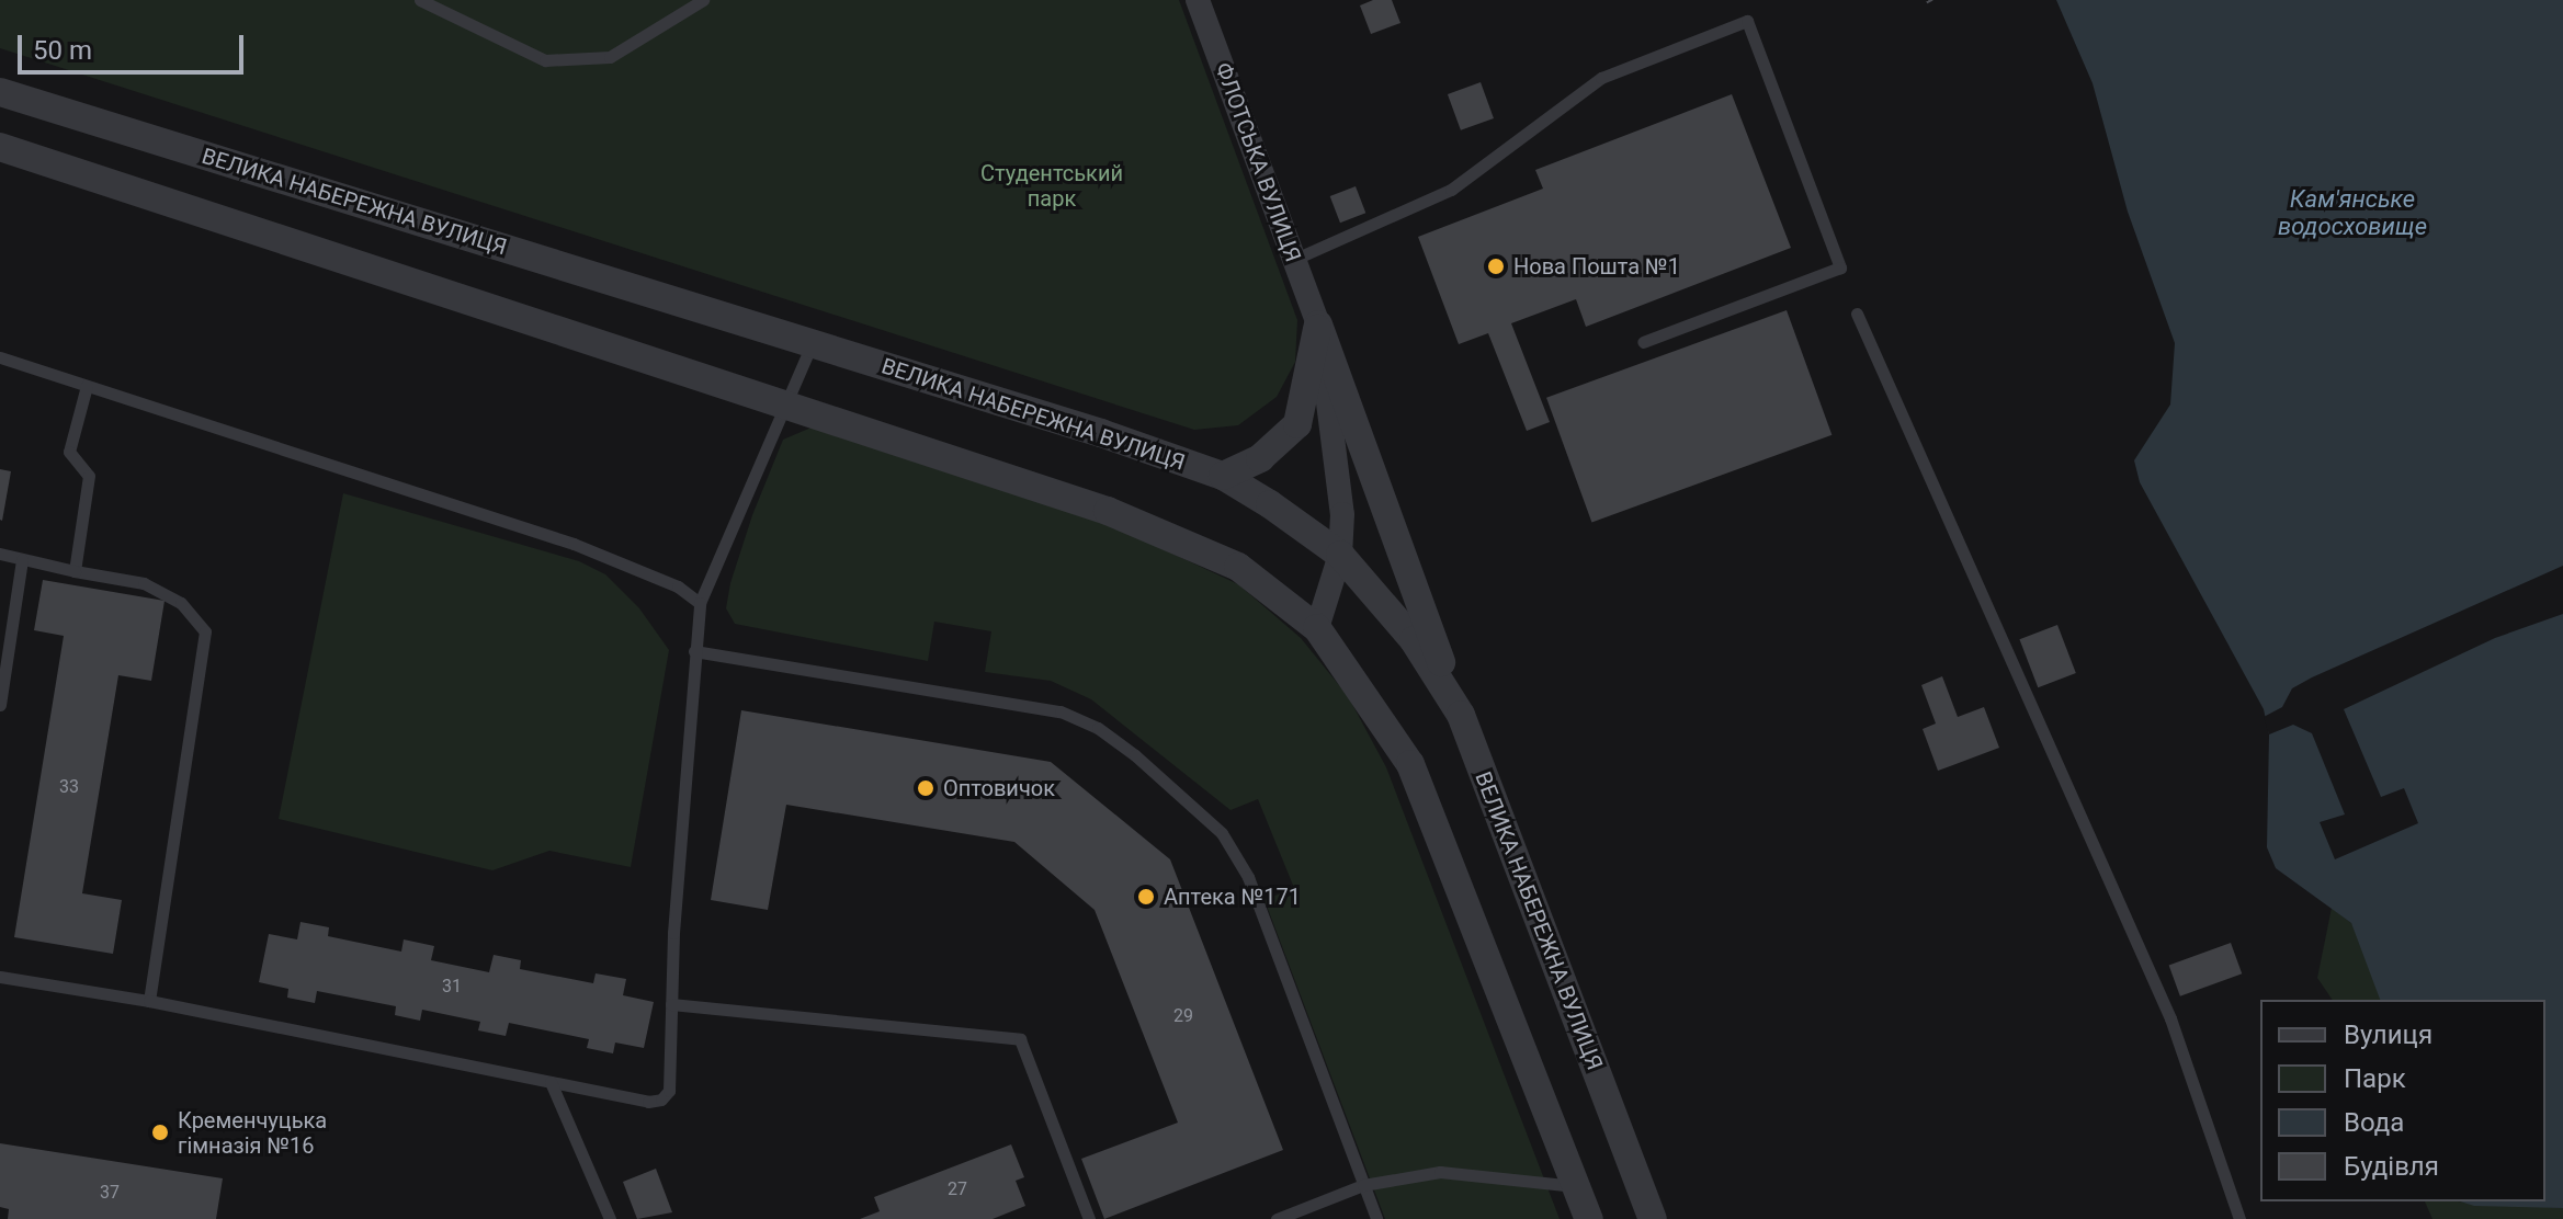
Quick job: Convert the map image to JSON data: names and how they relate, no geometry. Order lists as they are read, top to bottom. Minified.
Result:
{"streets":{"street":["ФЛОТСЬКА ВУЛИЦЯ","ВЕЛИКА НАБЕРЕЖНА ВУЛИЦЯ"]},"crossings":[["ФЛОТСЬКА ВУЛИЦЯ","ВЕЛИКА НАБЕРЕЖНА ВУЛИЦЯ"]],"water":["Кам'янське водосховище"],"parks":["Студентський парк"],"places":["Нова Пошта №1","Оптовичок","Аптека №171","Кременчуцька гімназія №16"],"house_numbers":["33","31","29","27","37"],"legend":["Вулиця","Парк","Вода","Будівля"],"scale_bar":"50 m"}
